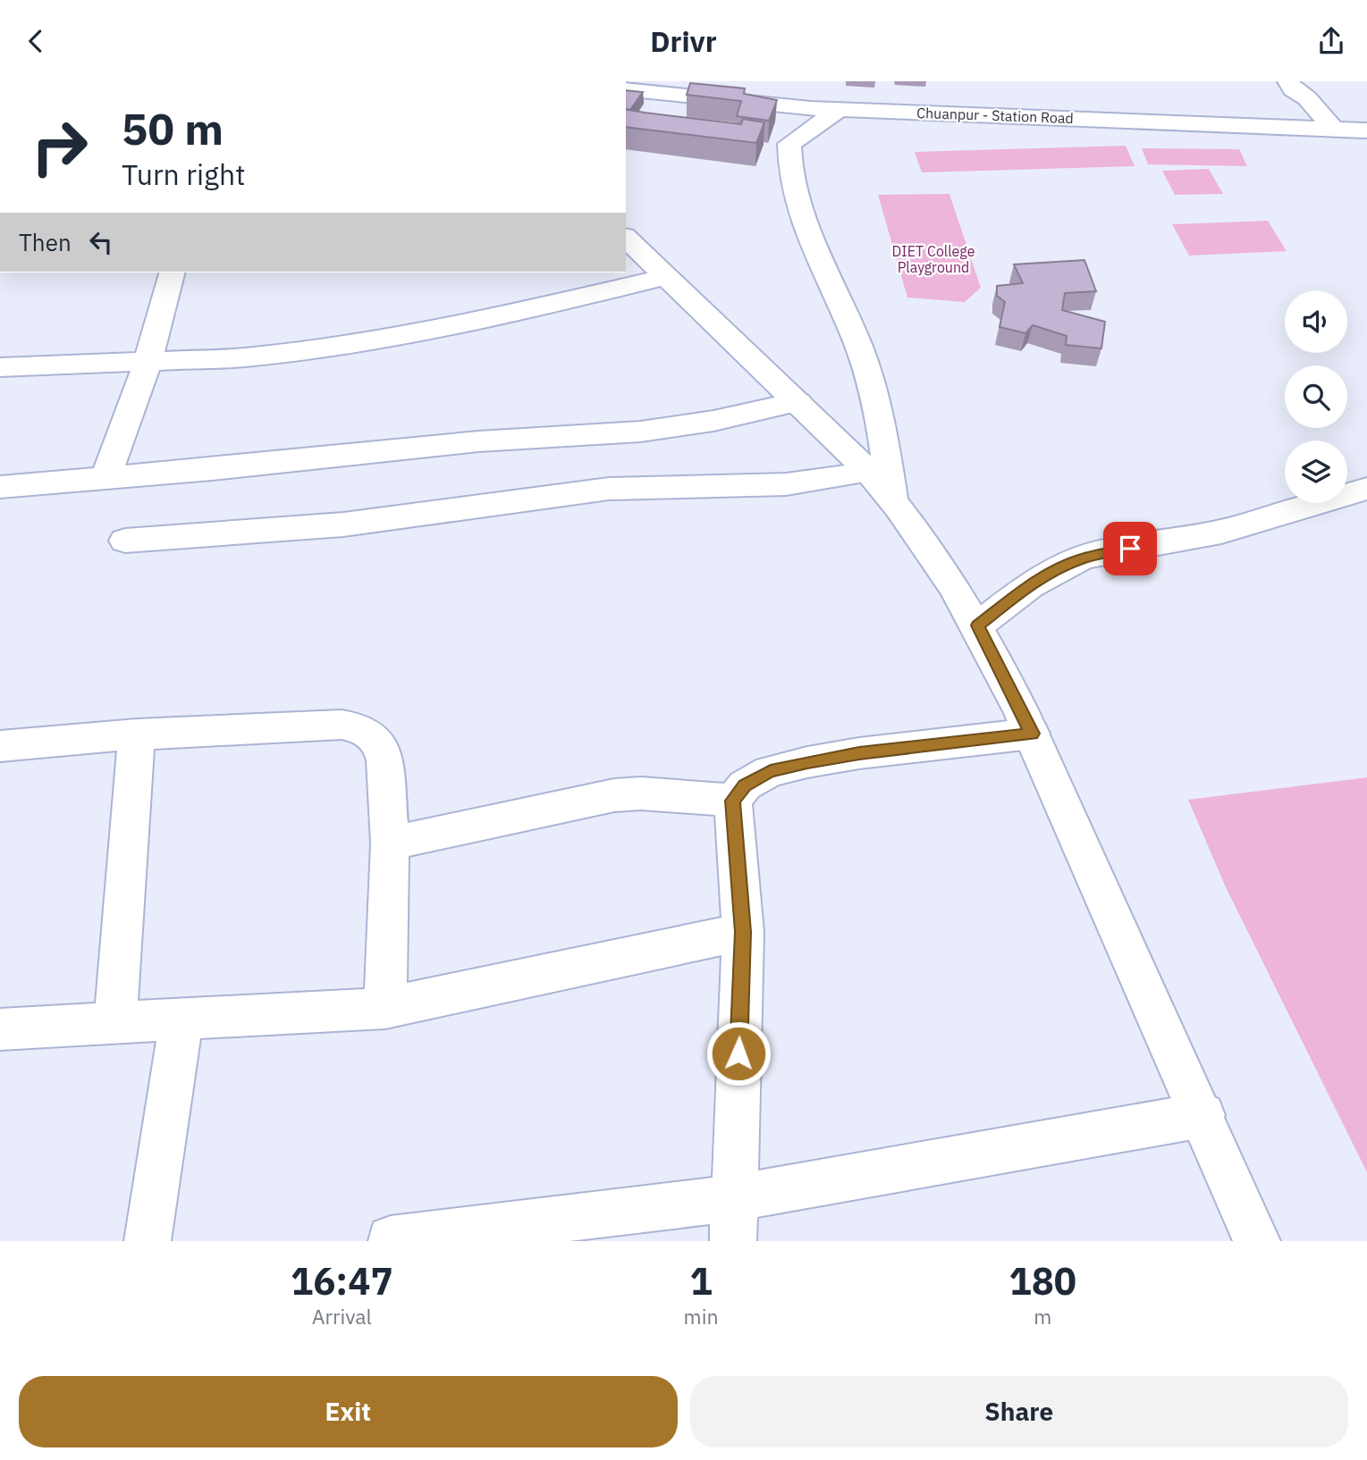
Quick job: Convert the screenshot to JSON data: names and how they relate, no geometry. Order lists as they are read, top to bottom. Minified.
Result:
{"streets":{"street":["Chuanpur - Station Road"]},"parks":["DIET College Playground"],"page":{"header":"Drivr","turn":["50 m","Turn right"],"then":"Then","eta":["16:47","Arrival","1","min","180","m"],"buttons":["Exit","Share"]}}
